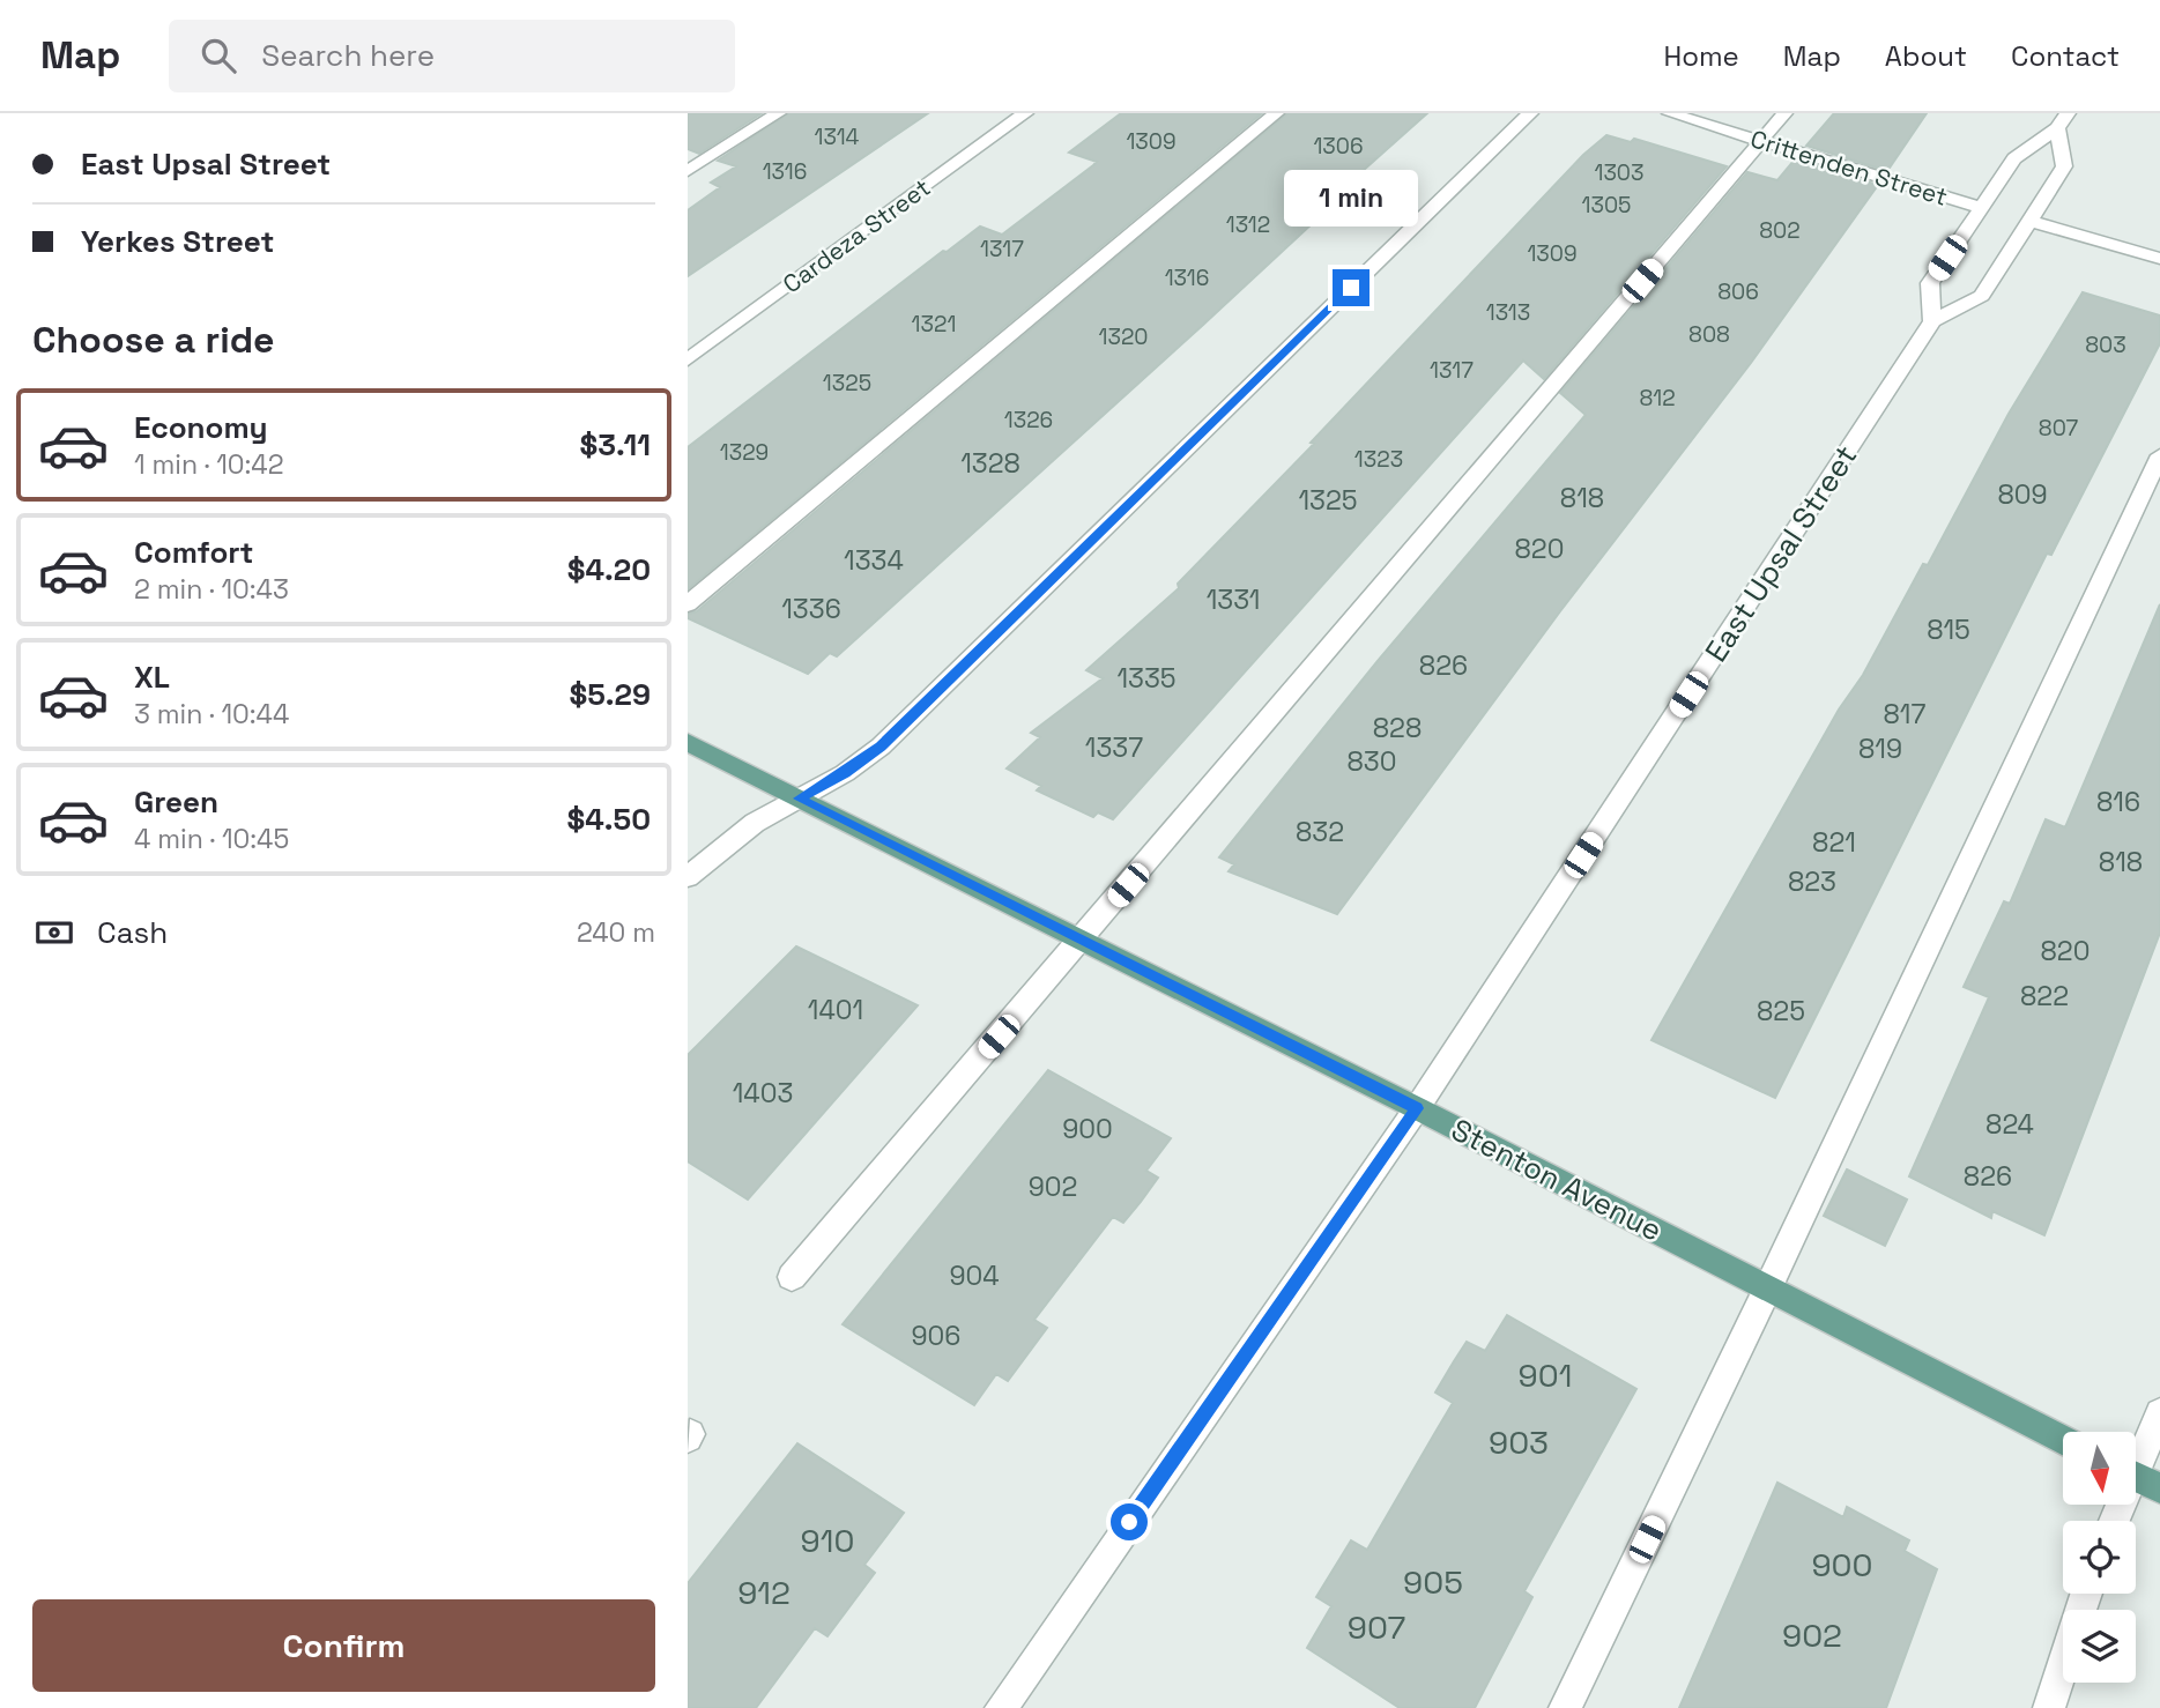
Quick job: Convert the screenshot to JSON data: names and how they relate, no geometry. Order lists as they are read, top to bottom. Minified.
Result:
{"streets":{"main road":["Stenton Avenue"],"street":["Crittenden Street","Cardeza Street","East Upsal Street"]},"crossings":[["East Upsal Street","Stenton Avenue"]],"house_numbers":["1314","1309","1306","1316","1303","1305","1312","802","1317","1309","1316","806","1313","1321","808","1320","803","1317","1325","812","1326","807","1329","1323","1328","809","818","1325","820","1334","1331","1336","815","826","1335","817","828","1337","819","830","816","832","821","818","823","820","822","1401","825","1403","824","900","826","902","904","906","901","903","910","900","905","912","907","902"],"north":"bottom","page":{"header":"Map","search":"Search here","nav":["Home","Map","About","Contact"],"banner":["East Upsal Street","Yerkes Street"],"bubble":"1 min","heading":"Choose a ride","list":[{"name":"Economy","note":"1 min · 10:42","value":"$3.11"},{"name":"Comfort","note":"2 min · 10:43","value":"$4.20"},{"name":"XL","note":"3 min · 10:44","value":"$5.29"},{"name":"Green","note":"4 min · 10:45","value":"$4.50"}],"pay":["Cash","240 m"],"buttons":"Confirm"}}
